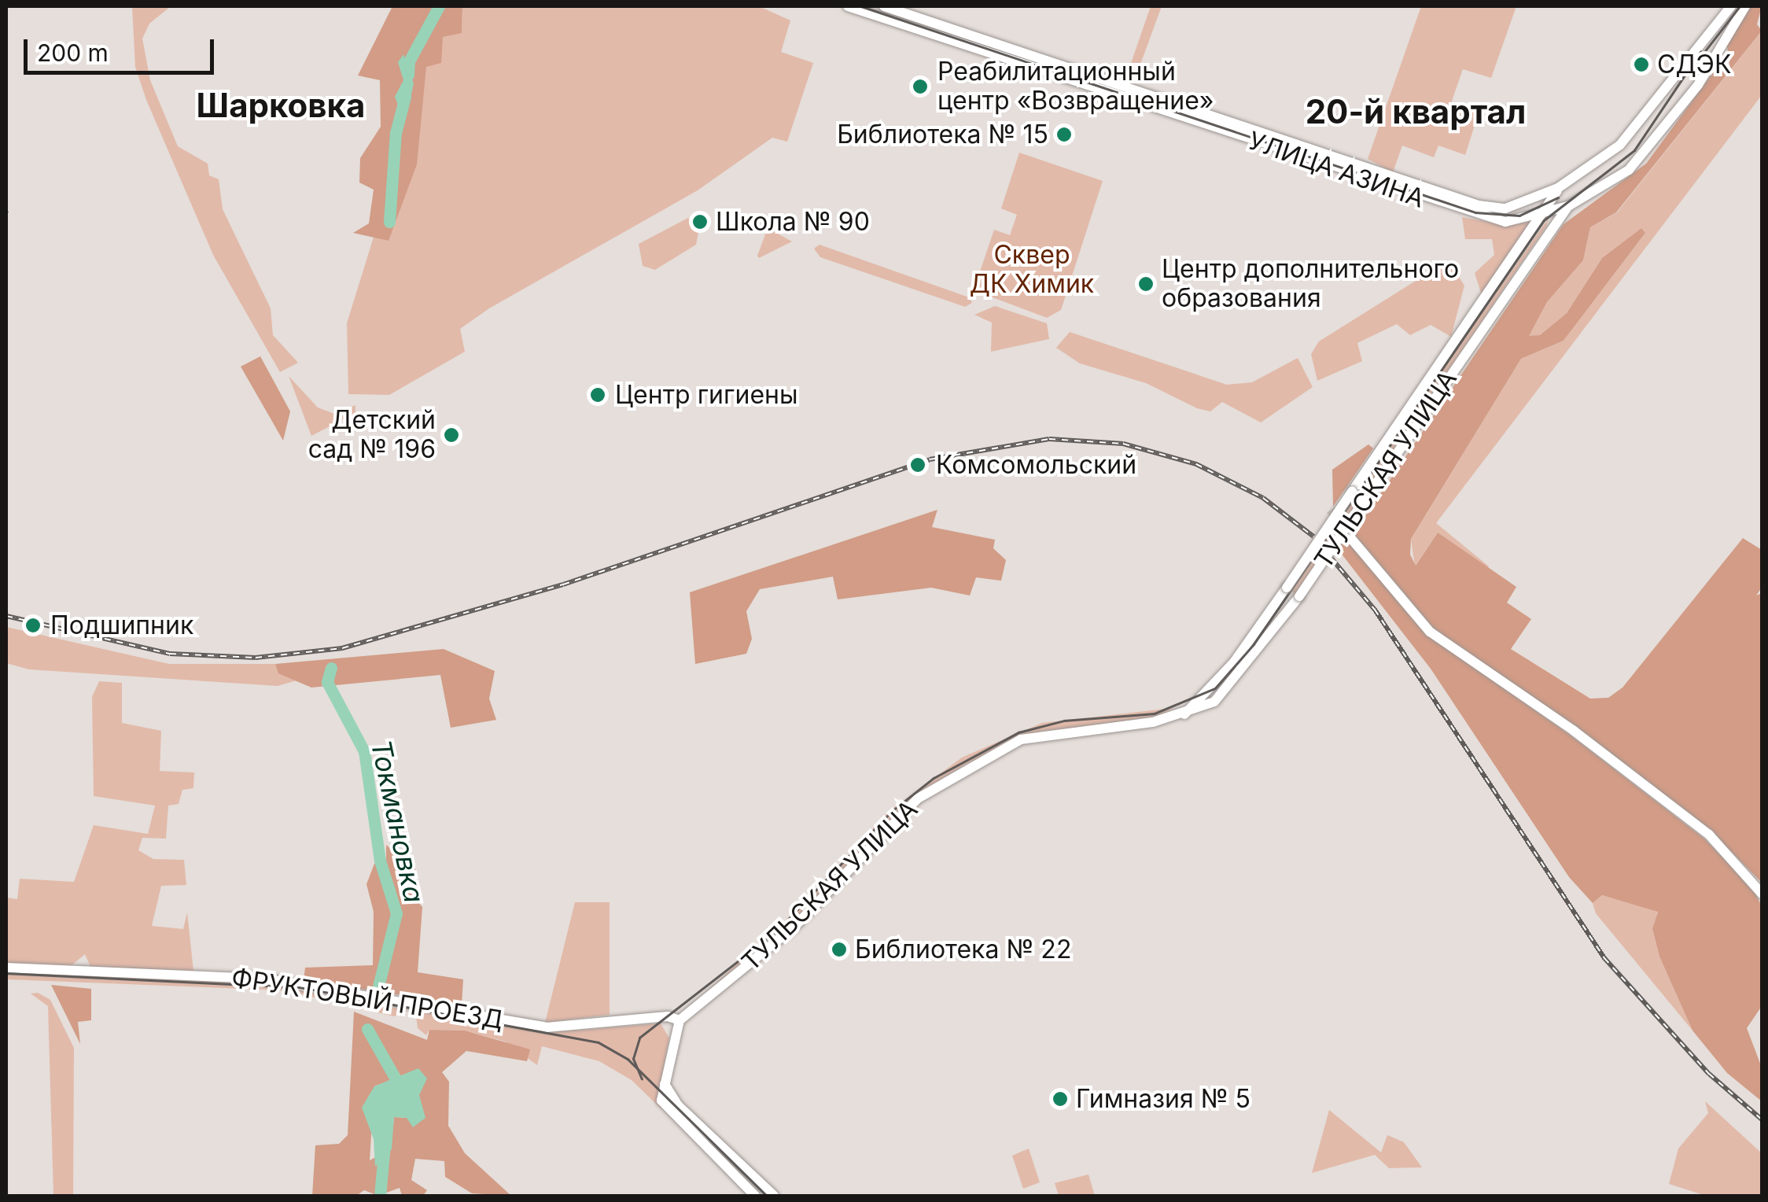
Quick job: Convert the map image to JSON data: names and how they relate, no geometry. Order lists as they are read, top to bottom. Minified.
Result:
{"streets":{"street":["УЛИЦА АЗИНА","ТУЛЬСКАЯ УЛИЦА","ФРУКТОВЫЙ ПРОЕЗД"]},"crossings":[["УЛИЦА АЗИНА","ТУЛЬСКАЯ УЛИЦА"],["ТУЛЬСКАЯ УЛИЦА","ФРУКТОВЫЙ ПРОЕЗД"]],"districts":["Шарковка","20-й квартал"],"water":["Токмановка"],"parks":["Сквер ДК Химик"],"places":["СДЭК","Реабилитационный центр «Возвращение»","Библиотека № 15","Школа № 90","Центр дополнительного образования","Центр гигиены","Детский сад № 196","Комсомольский","Подшипник","Библиотека № 22","Гимназия № 5"],"scale_bar":"200 m"}
